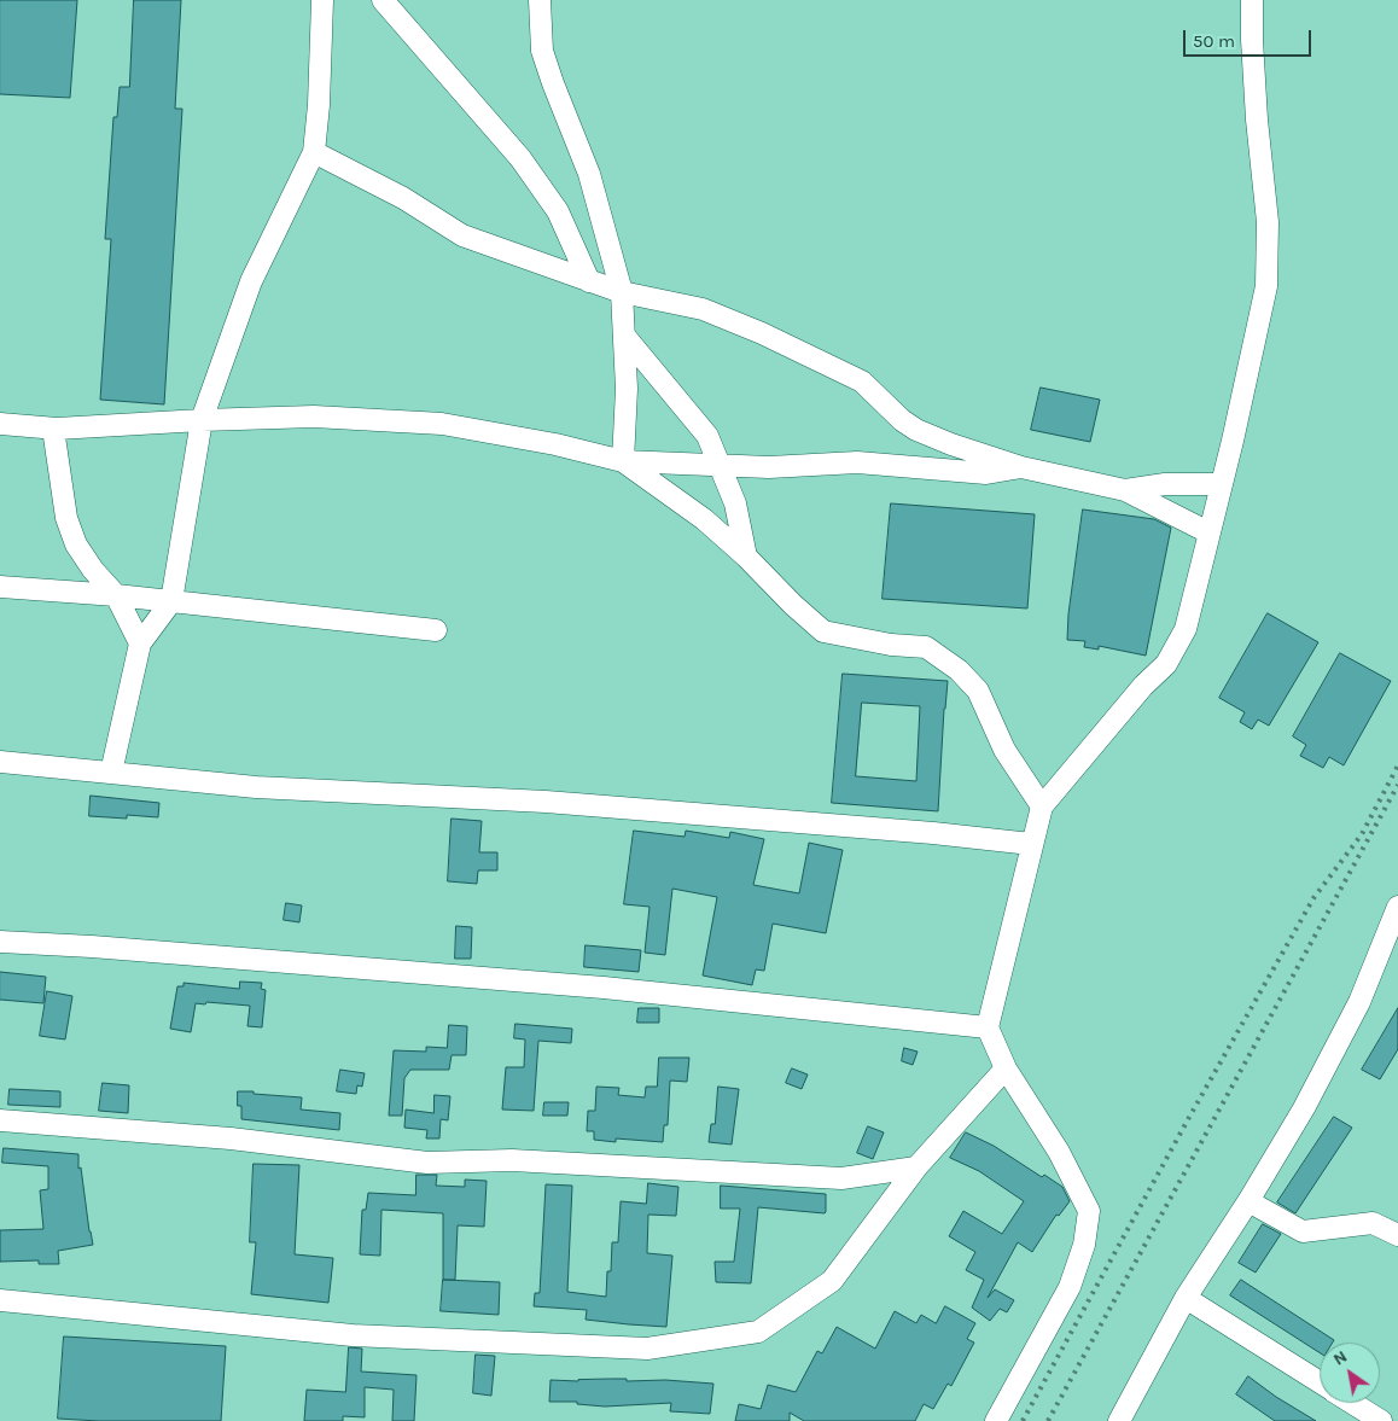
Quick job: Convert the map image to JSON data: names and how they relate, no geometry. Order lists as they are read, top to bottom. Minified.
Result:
{"scale_bar":"50 m","north":"top left"}
